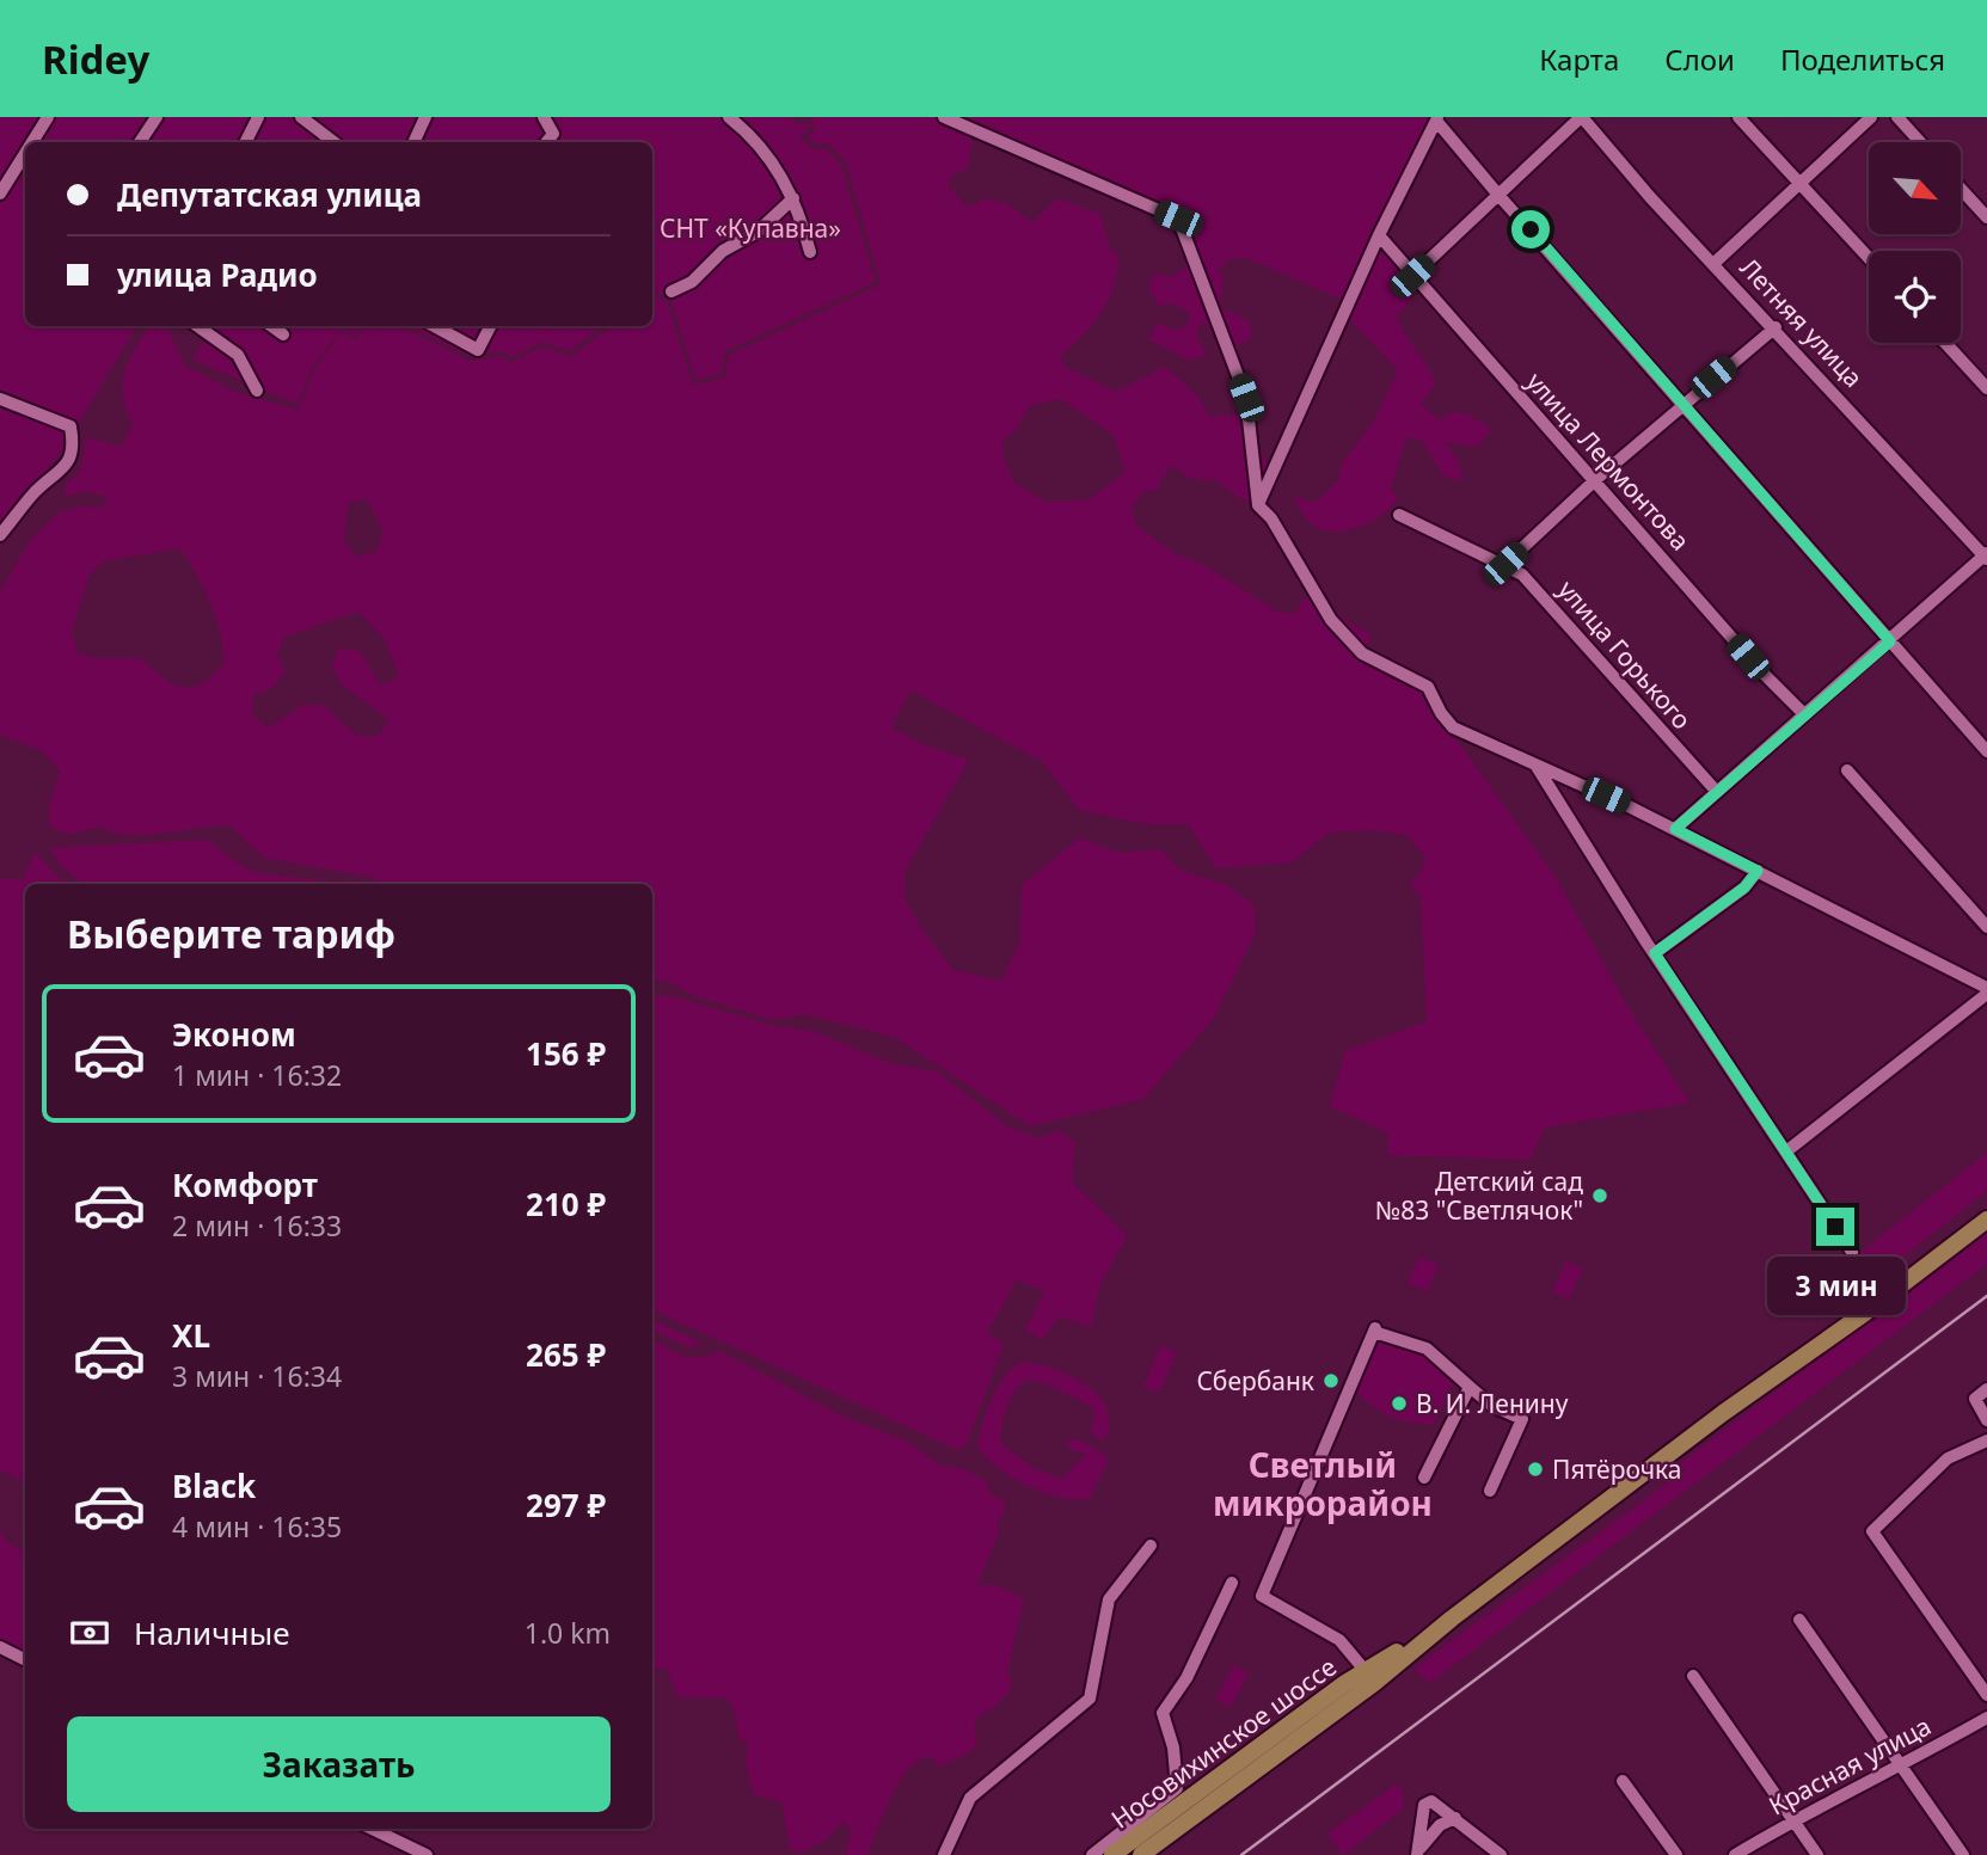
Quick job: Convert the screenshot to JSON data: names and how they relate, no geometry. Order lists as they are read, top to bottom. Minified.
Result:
{"streets":{"main road":["Носовихинское шоссе"],"street":["Летняя улица","улица Лермонтова","улица Горького","Красная улица"]},"districts":["Светлый микрорайон"],"parks":["СНТ «Купавна»"],"places":["Детский сад №83 \"Светлячок\"","Сбербанк","В. И. Ленину","Пятёрочка"],"north":"bottom right","page":{"header":"Ridey","nav":["Карта","Слои","Поделиться"],"banner":["Депутатская улица","улица Радио"],"heading":"Выберите тариф","list":[{"name":"Эконом","note":"1 мин · 16:32","value":"156 ₽"},{"name":"Комфорт","note":"2 мин · 16:33","value":"210 ₽"},{"name":"XL","note":"3 мин · 16:34","value":"265 ₽"},{"name":"Black","note":"4 мин · 16:35","value":"297 ₽"}],"bubble":"3 мин","pay":["Наличные","1.0 km"],"buttons":"Заказать"}}
